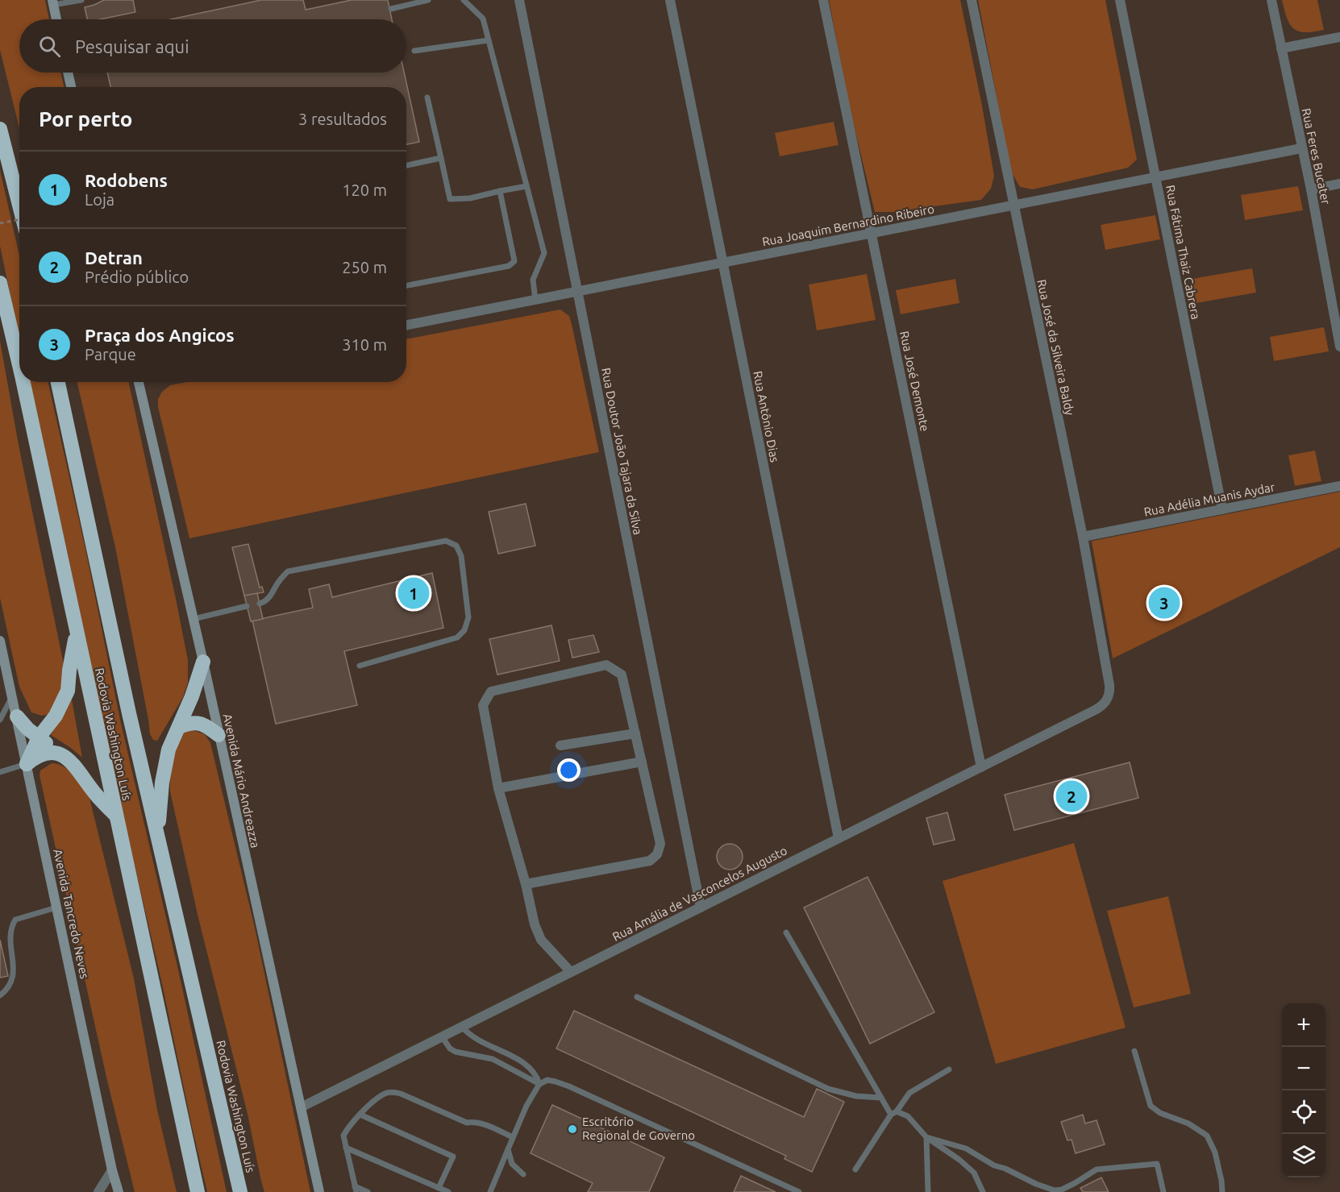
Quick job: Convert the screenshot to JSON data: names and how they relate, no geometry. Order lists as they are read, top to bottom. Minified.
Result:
{"streets":{"highway":["Rodovia Washington Luís"],"main road":["Avenida Mário Andreazza","Avenida Tancredo Neves"],"street":["Rua Feres Bucater","Rua Joaquim Bernardino Ribeiro","Rua Fátima Thaiz Cabrera","Rua José da Silveira Baldy","Rua José Demonte","Rua Antônio Dias","Rua Doutor João Tajara da Silva","Rua Adélia Muanis Aydar","Rua Amália de Vasconcelos Augusto"]},"crossings":[["Rua Feres Bucater","Rua Joaquim Bernardino Ribeiro"],["Rua Joaquim Bernardino Ribeiro","Rua Fátima Thaiz Cabrera"],["Rua Joaquim Bernardino Ribeiro","Rua José da Silveira Baldy"],["Rua Joaquim Bernardino Ribeiro","Rua José Demonte"],["Rua Joaquim Bernardino Ribeiro","Rua Antônio Dias"],["Rua Joaquim Bernardino Ribeiro","Rua Doutor João Tajara da Silva"],["Rua Fátima Thaiz Cabrera","Rua Adélia Muanis Aydar"],["Rua José da Silveira Baldy","Rua Adélia Muanis Aydar"],["Rua José da Silveira Baldy","Rua Amália de Vasconcelos Augusto"],["Rua José Demonte","Rua Amália de Vasconcelos Augusto"],["Rua Antônio Dias","Rua Amália de Vasconcelos Augusto"],["Rua Doutor João Tajara da Silva","Rua Amália de Vasconcelos Augusto"],["Avenida Mário Andreazza","Rua Amália de Vasconcelos Augusto"]],"places":["Escritório Regional de Governo"],"page":{"search":"Pesquisar aqui","heading":["Por perto","3 resultados"],"list":[{"mark":"1","name":"Rodobens","note":"Loja","value":"120 m"},{"mark":"2","name":"Detran","note":"Prédio público","value":"250 m"},{"mark":"3","name":"Praça dos Angicos","note":"Parque","value":"310 m"}],"pins":["1","3","2"],"map_buttons":["+","−"]}}
